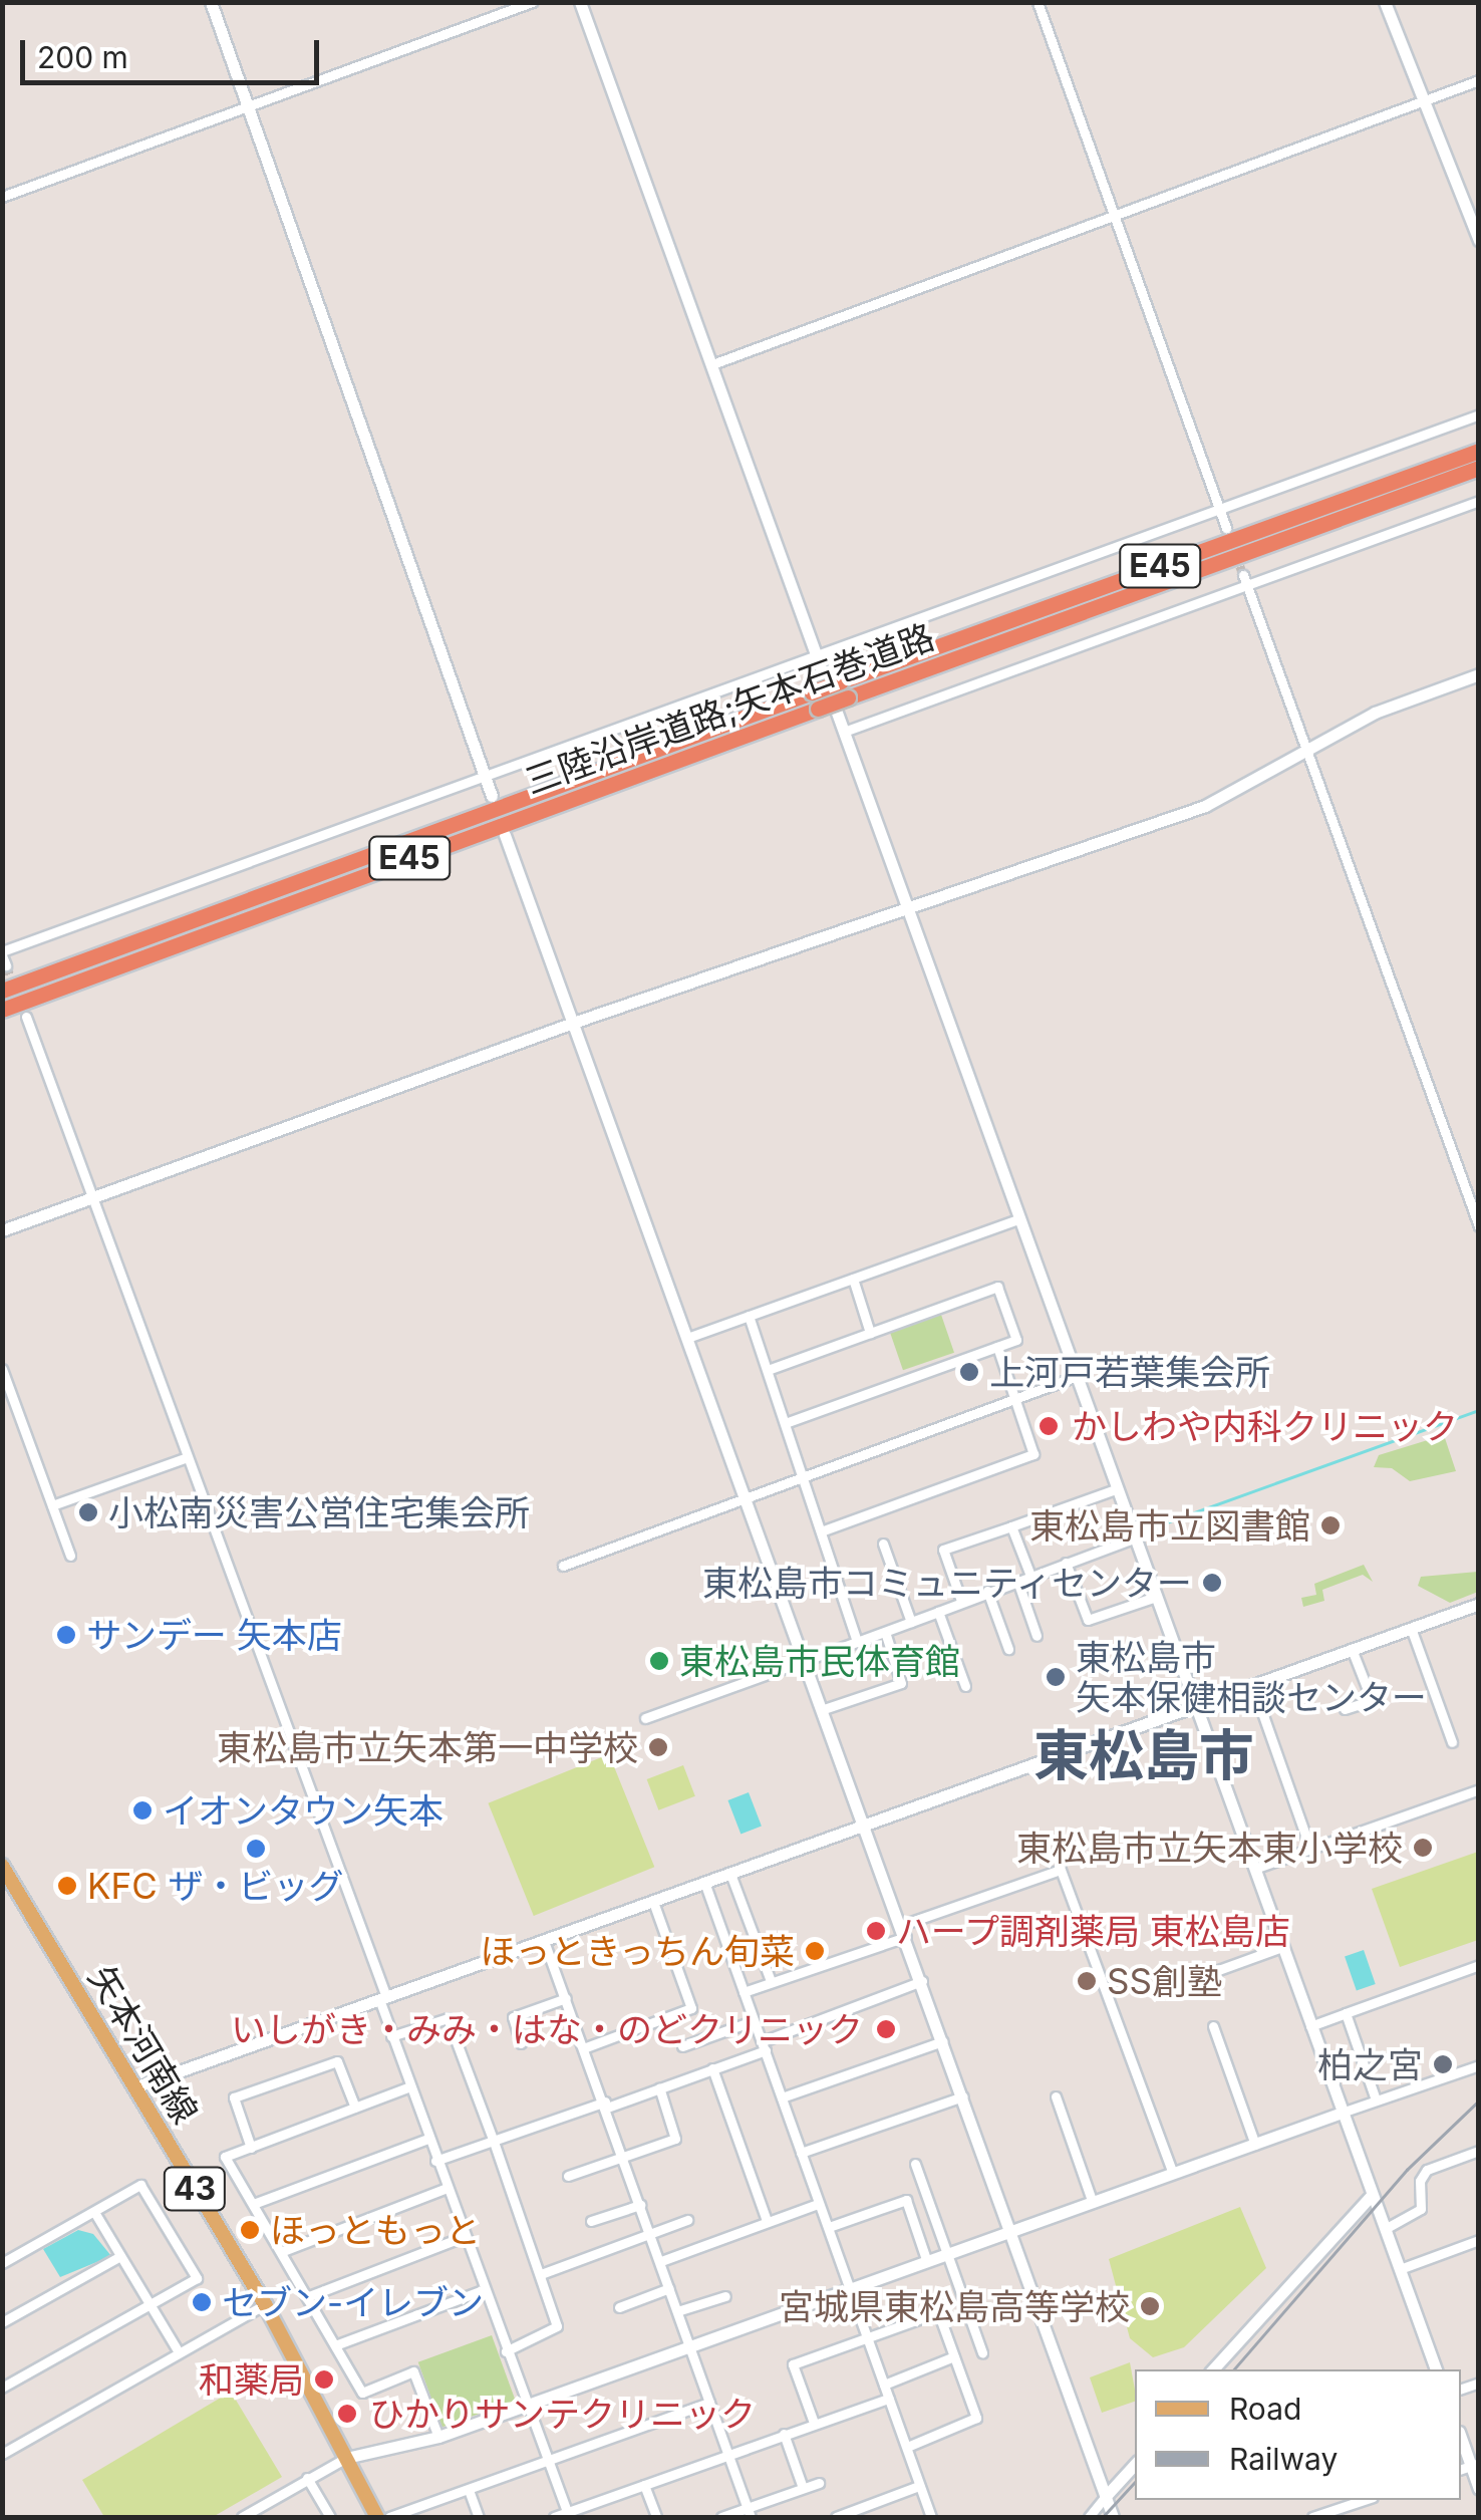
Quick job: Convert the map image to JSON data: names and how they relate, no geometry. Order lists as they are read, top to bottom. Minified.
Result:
{"streets":{"highway":["E45","三陸沿岸道路;矢本石巻道路"],"main road":["矢本河南線","43"]},"districts":["東松島市"],"places":["上河戸若葉集会所","かしわや内科クリニック","小松南災害公営住宅集会所","東松島市立図書館","東松島市コミュニティセンター","サンデー 矢本店","東松島市民体育館","東松島市 矢本保健相談センター","東松島市立矢本第一中学校","イオンタウン矢本","東松島市立矢本東小学校","ザ・ビッグ","KFC","ハープ調剤薬局 東松島店","ほっときっちん旬菜","SS創塾","いしがき・みみ・はな・のどクリニック","柏之宮","ほっともっと","セブン-イレブン","宮城県東松島高等学校","和薬局","ひかりサンテクリニック"],"legend":["Road","Railway"],"scale_bar":"200 m"}
